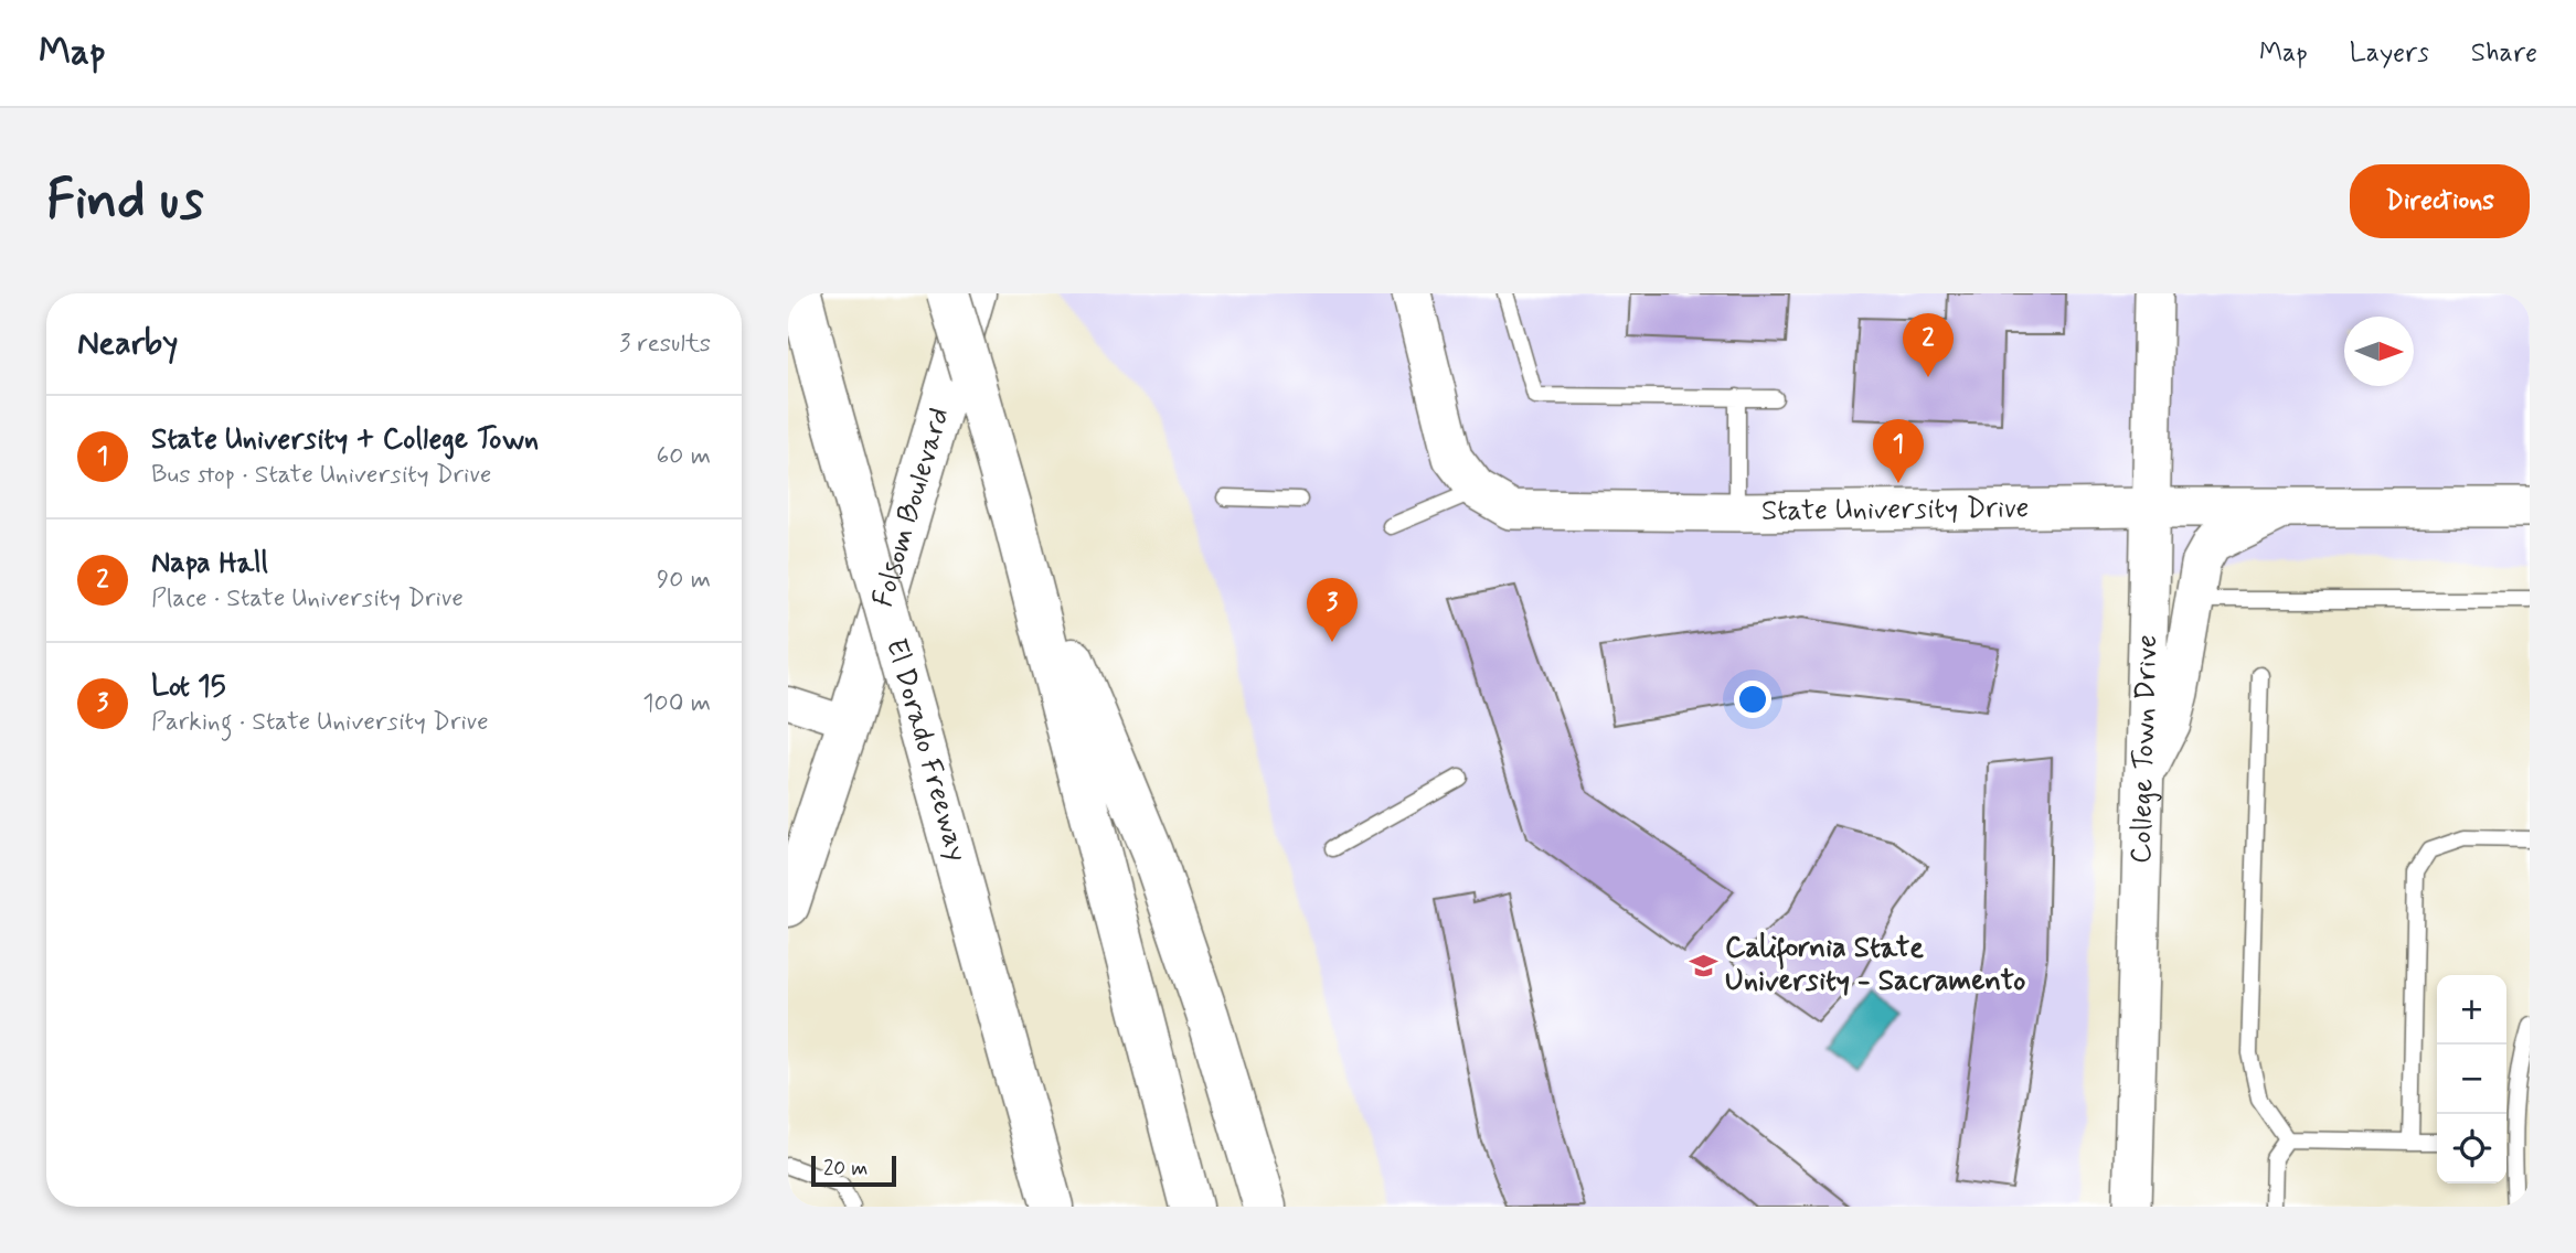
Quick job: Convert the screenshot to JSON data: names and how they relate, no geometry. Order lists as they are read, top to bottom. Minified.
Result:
{"streets":{"main road":["Folsom Boulevard","El Dorado Freeway"],"street":["State University Drive","College Town Drive"]},"crossings":[["State University Drive","College Town Drive"]],"places":{"school or university":["California State University - Sacramento"]},"scale_bar":"20 m","north":"right","page":{"header":"Map","nav":["Map","Layers","Share"],"buttons":"Directions","title":"Find us","heading":["Nearby","3 results"],"pins":["2","1","3"],"list":[{"mark":"1","name":"State University + College Town","note":"Bus stop · State University Drive","value":"60 m"},{"mark":"2","name":"Napa Hall","note":"Place · State University Drive","value":"90 m"},{"mark":"3","name":"Lot 15","note":"Parking · State University Drive","value":"100 m"}],"map_buttons":["+","−"],"scale":"20 m"}}
